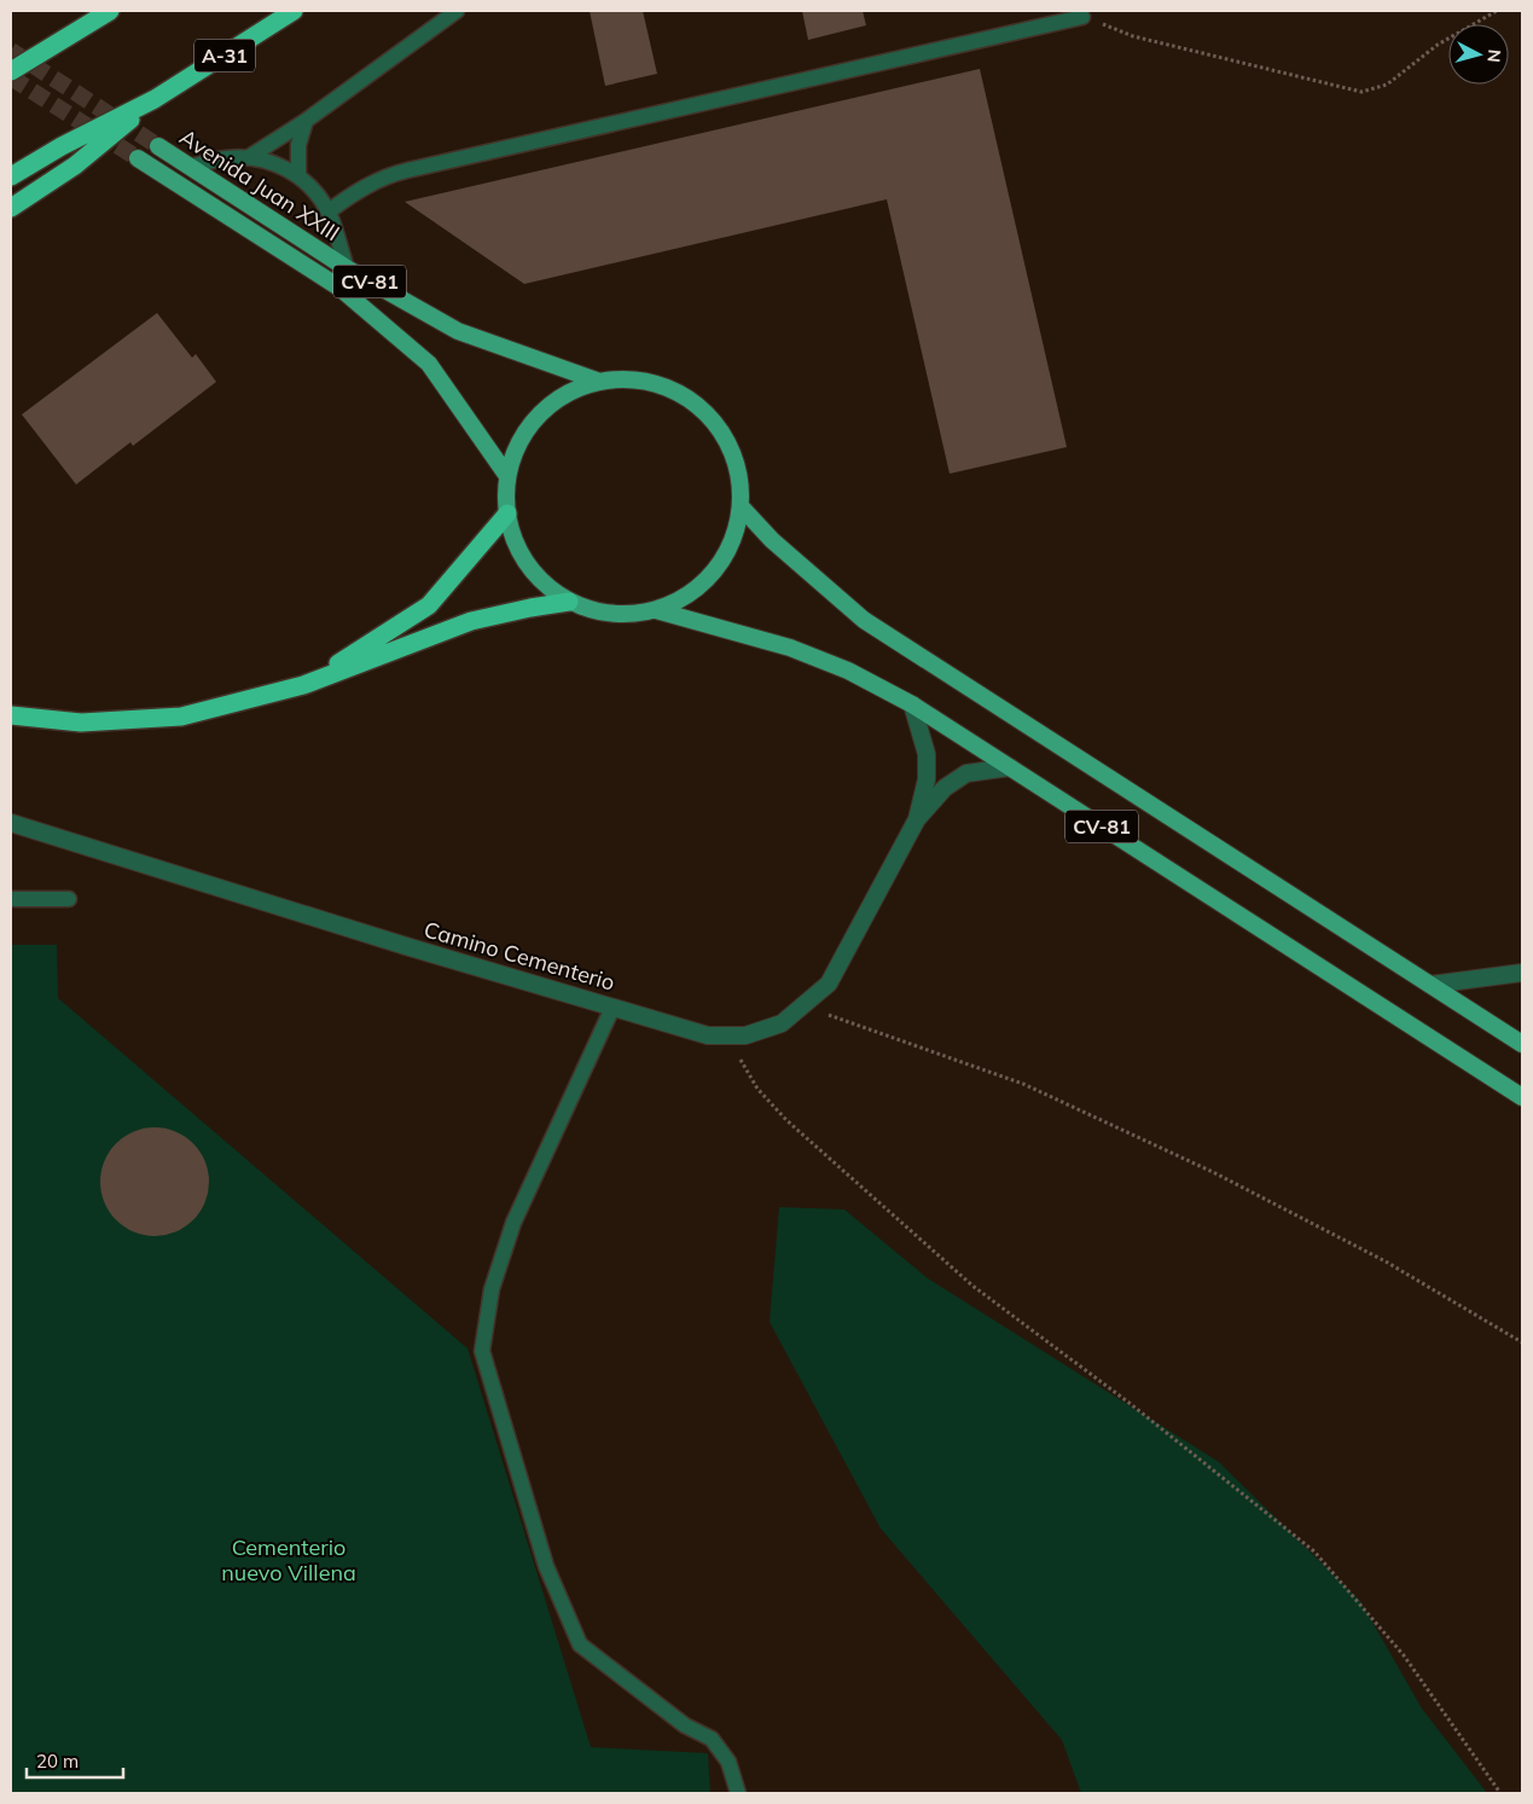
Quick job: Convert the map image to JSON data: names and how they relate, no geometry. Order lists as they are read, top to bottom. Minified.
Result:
{"streets":{"highway":["A-31"],"main road":["Avenida Juan XXIII","CV-81"],"street":["Camino Cementerio"]},"crossings":[["Avenida Juan XXIII","CV-81"],["CV-81","Camino Cementerio"]],"parks":["Cementerio nuevo Villena"],"scale_bar":"20 m","north":"right"}
